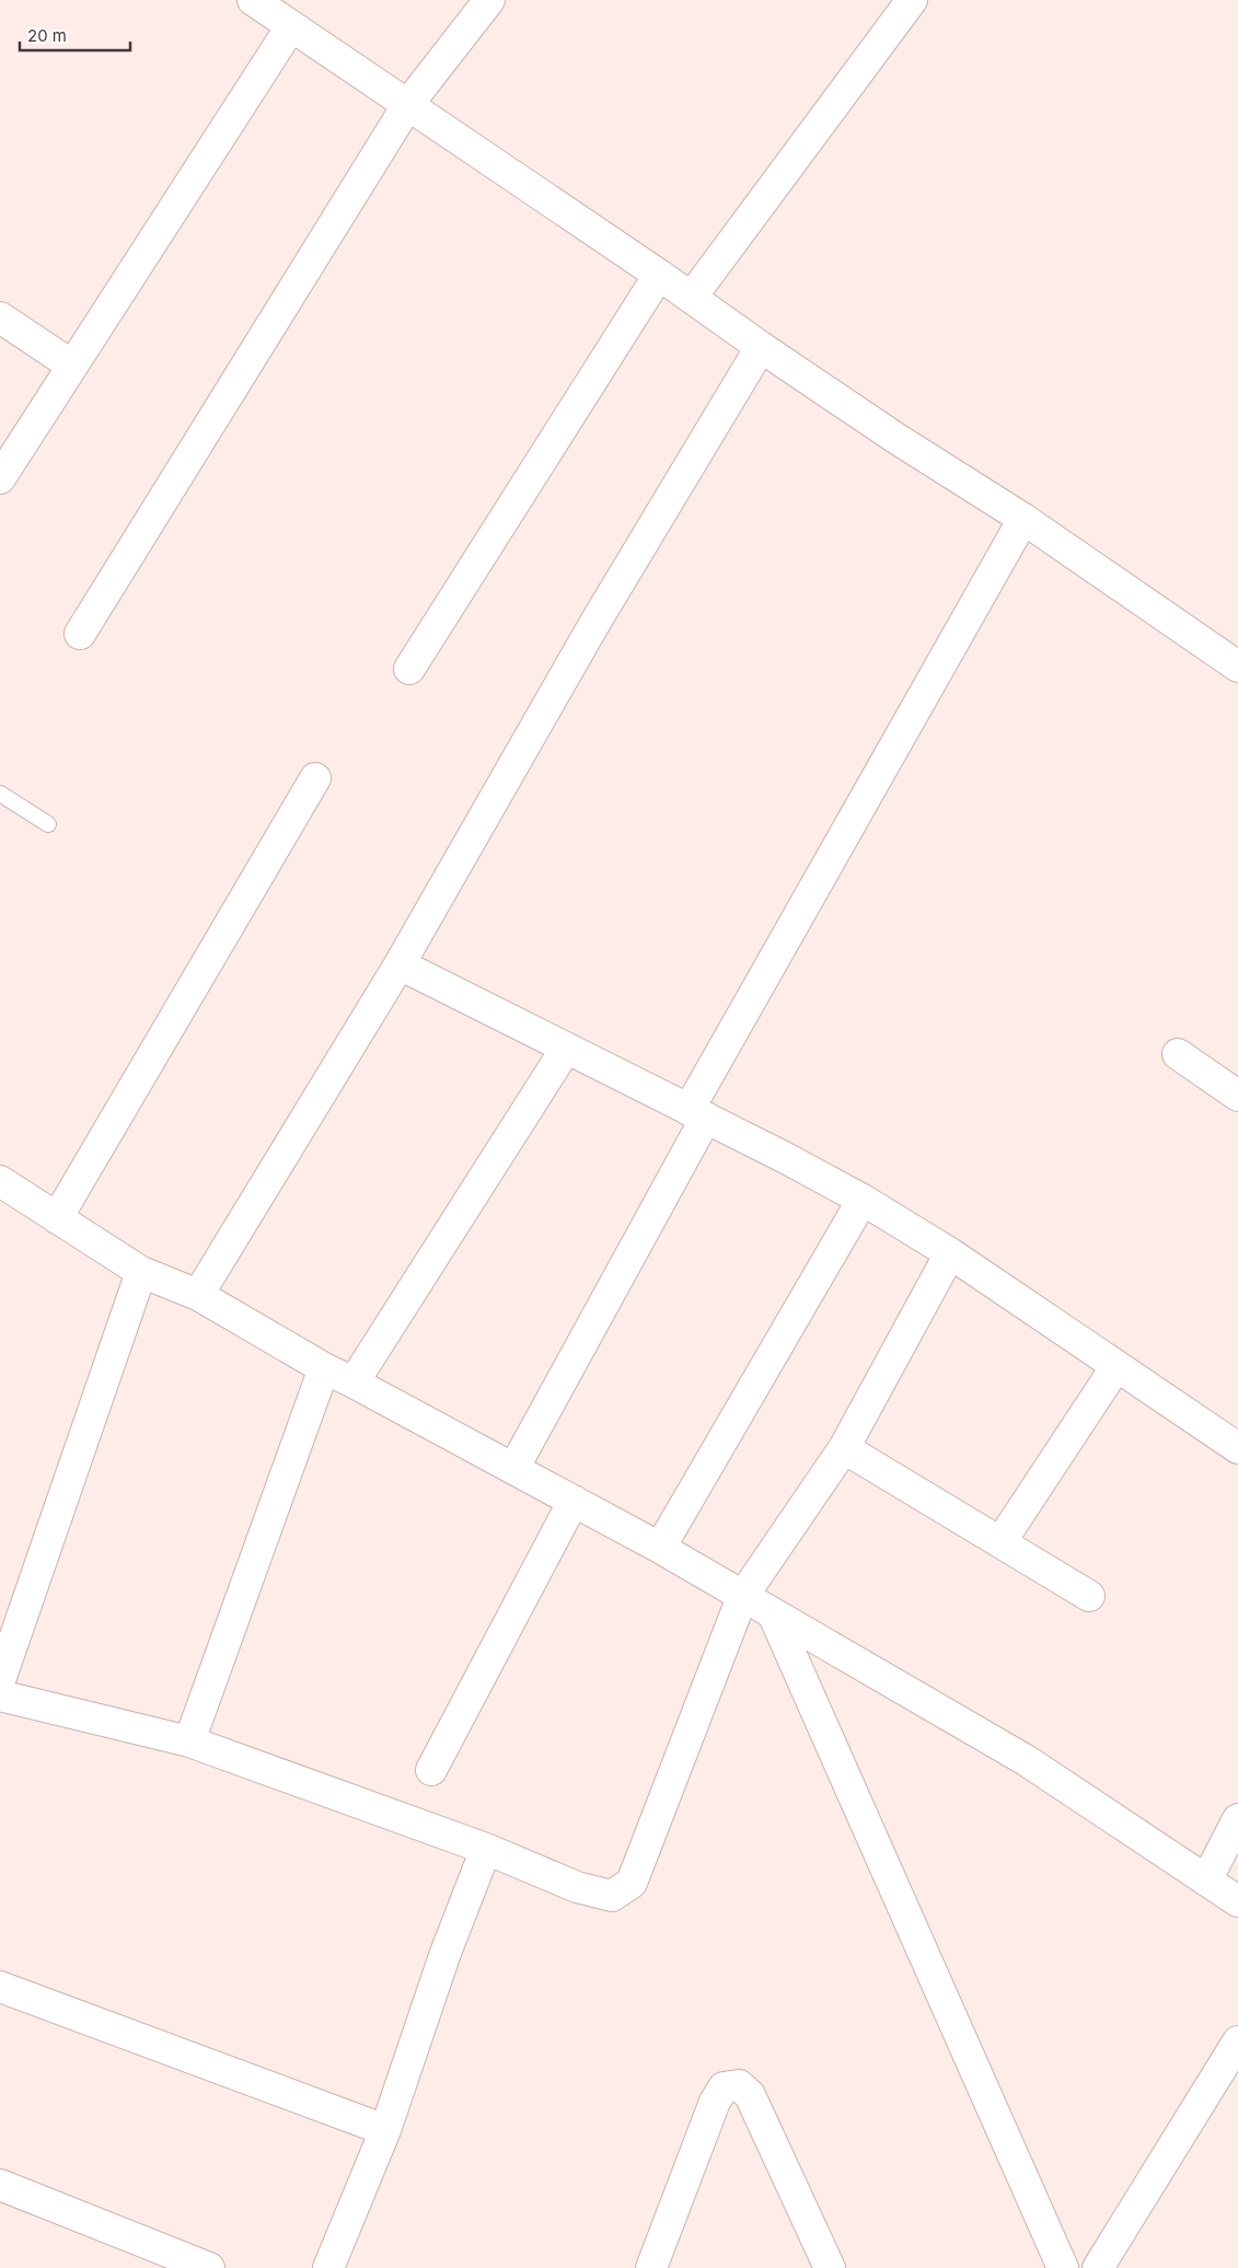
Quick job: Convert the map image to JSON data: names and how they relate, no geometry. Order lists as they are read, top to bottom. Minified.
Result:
{"scale_bar":"20 m"}
